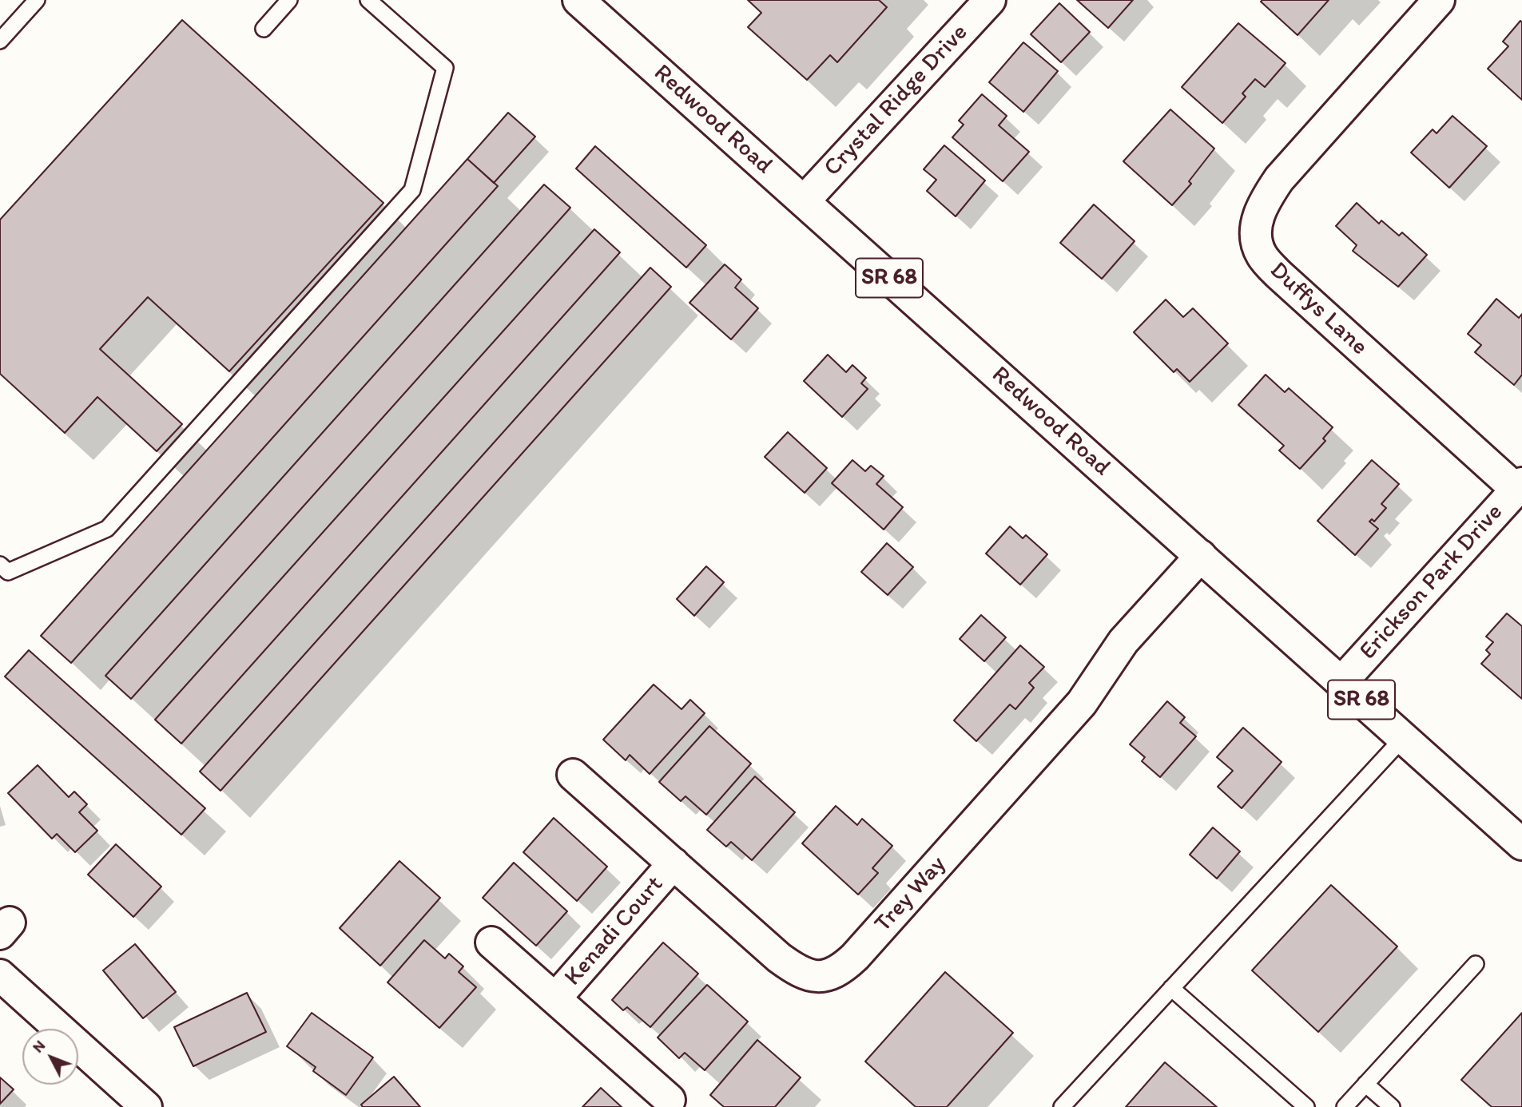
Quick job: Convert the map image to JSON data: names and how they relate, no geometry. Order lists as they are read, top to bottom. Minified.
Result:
{"streets":{"street":["Crystal Ridge Drive","Redwood Road","SR 68","Duffys Lane","Erickson Park Drive","Trey Way","Kenadi Court"]},"crossings":[["Crystal Ridge Drive","Redwood Road"],["Redwood Road","Erickson Park Drive"],["Redwood Road","Trey Way"],["Duffys Lane","Erickson Park Drive"],["Trey Way","Kenadi Court"]],"north":"top left"}
